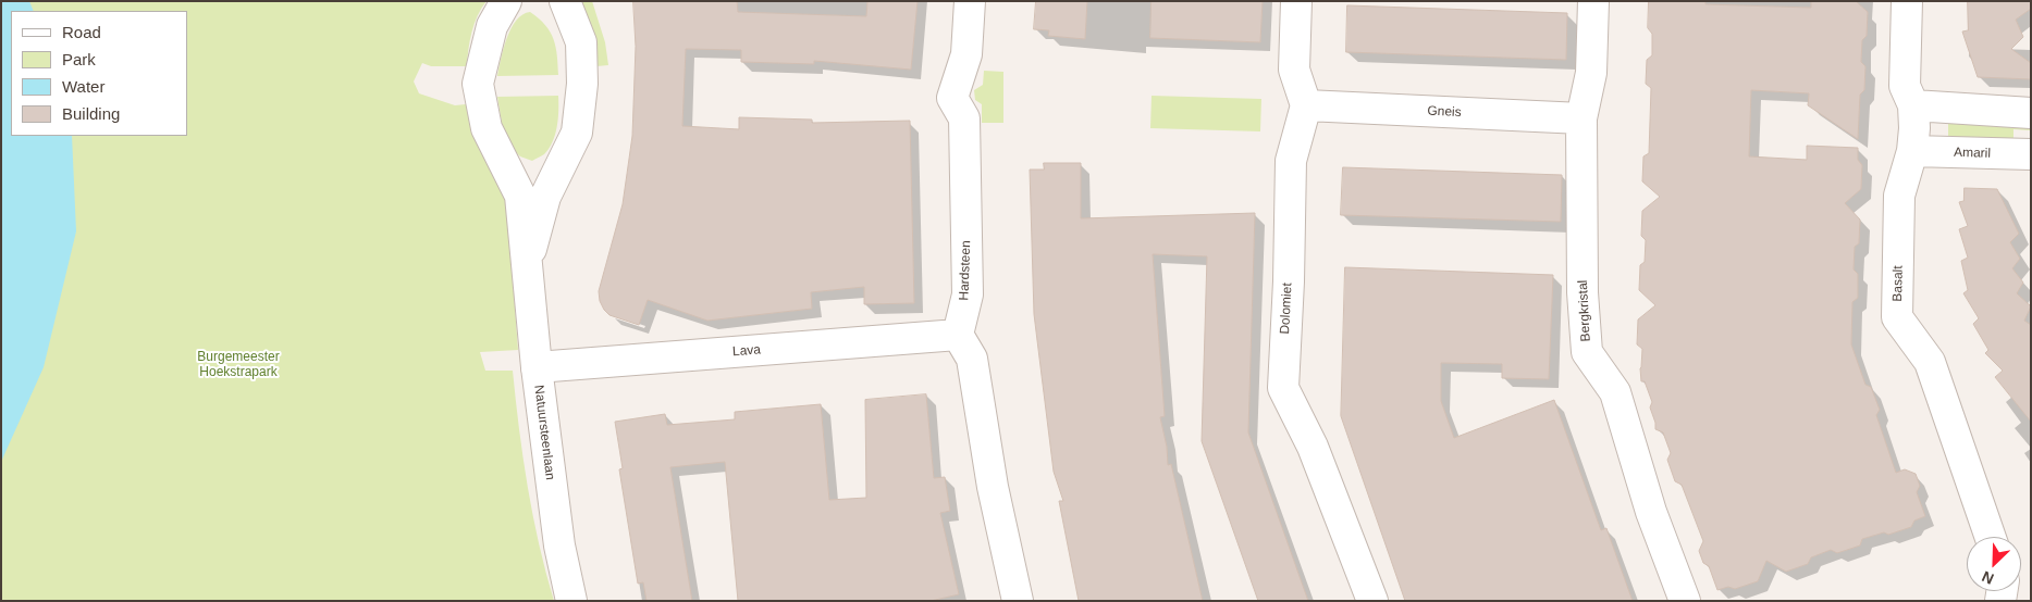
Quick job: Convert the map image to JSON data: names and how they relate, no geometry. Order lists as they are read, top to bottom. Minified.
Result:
{"streets":{"street":["Gneis","Amaril","Hardsteen","Basalt","Dolomiet","Bergkristal","Lava","Natuursteenlaan"]},"crossings":[["Gneis","Dolomiet"],["Gneis","Bergkristal"],["Amaril","Basalt"],["Hardsteen","Lava"],["Lava","Natuursteenlaan"]],"parks":["Burgemeester Hoekstrapark"],"legend":["Road","Park","Water","Building"],"north":"bottom left"}
